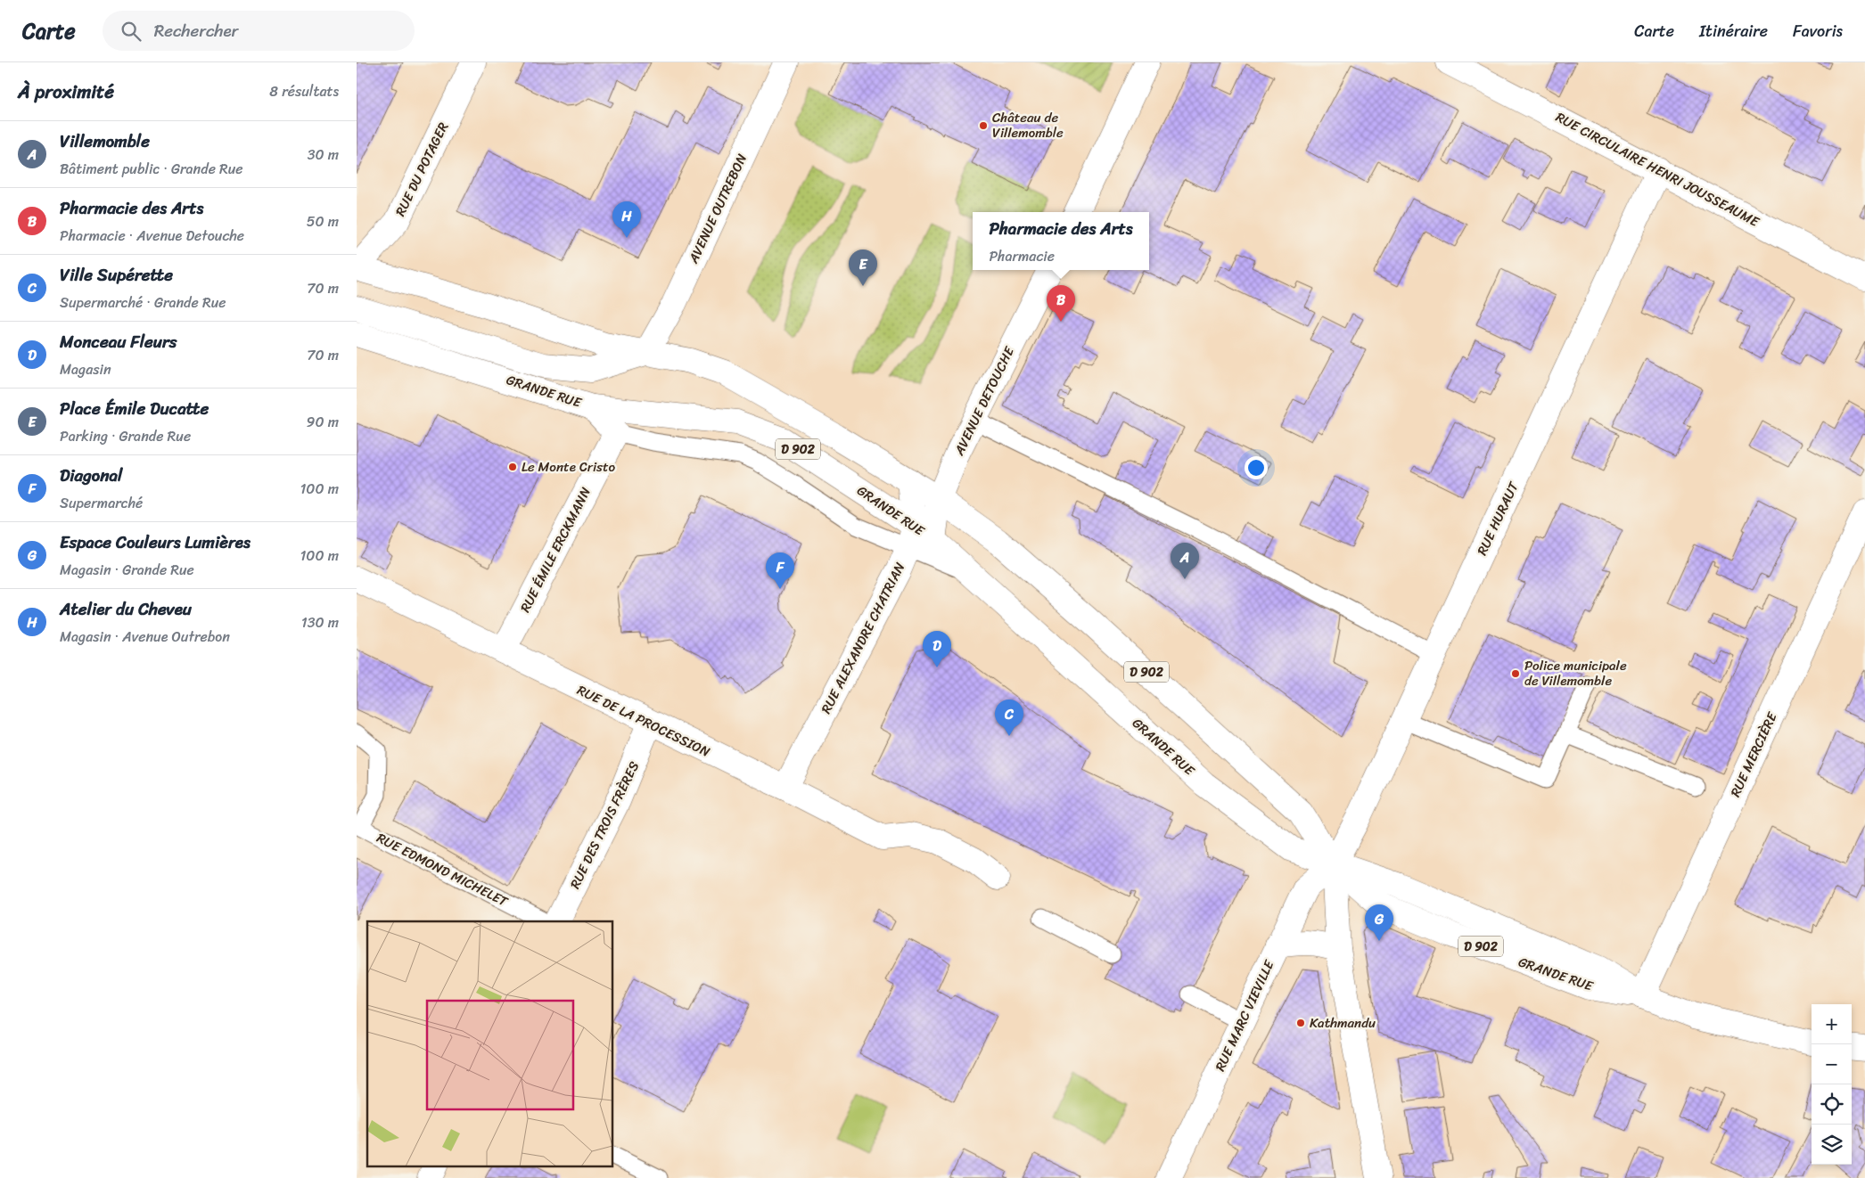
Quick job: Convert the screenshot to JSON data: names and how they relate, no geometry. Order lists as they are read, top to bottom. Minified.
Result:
{"streets":{"street":["RUE DU POTAGER","RUE CIRCULAIRE HENRI JOUSSEAUME","AVENUE OUTREBON","GRANDE RUE","AVENUE DETOUCHE","D 902","RUE HURAUT","RUE ÉMILE ERCKMANN","RUE ALEXANDRE CHATRIAN","RUE DE LA PROCESSION","RUE MERCIÈRE","RUE DES TROIS FRÈRES","RUE MARC VIEVILLE"],"lane":["RUE EDMOND MICHELET"]},"crossings":[["RUE DU POTAGER","GRANDE RUE"],["RUE CIRCULAIRE HENRI JOUSSEAUME","RUE HURAUT"],["AVENUE OUTREBON","GRANDE RUE"],["GRANDE RUE","AVENUE DETOUCHE"],["GRANDE RUE","RUE HURAUT"],["GRANDE RUE","RUE ALEXANDRE CHATRIAN"],["GRANDE RUE","RUE MERCIÈRE"],["GRANDE RUE","RUE MARC VIEVILLE"],["AVENUE DETOUCHE","RUE ALEXANDRE CHATRIAN"],["RUE HURAUT","RUE MARC VIEVILLE"],["RUE ÉMILE ERCKMANN","RUE DE LA PROCESSION"],["RUE ALEXANDRE CHATRIAN","RUE DE LA PROCESSION"],["RUE DE LA PROCESSION","RUE DES TROIS FRÈRES"]],"places":["Château de Villemomble","Le Monte Cristo","Police municipale de Villemomble","Kathmandu"],"page":{"header":"Carte","search":"Rechercher","nav":["Carte","Itinéraire","Favoris"],"heading":["À proximité","8 résultats"],"list":[{"mark":"A","name":"Villemomble","note":"Bâtiment public · Grande Rue","value":"30 m"},{"mark":"B","name":"Pharmacie des Arts","note":"Pharmacie · Avenue Detouche","value":"50 m"},{"mark":"C","name":"Ville Supérette","note":"Supermarché · Grande Rue","value":"70 m"},{"mark":"D","name":"Monceau Fleurs","note":"Magasin","value":"70 m"},{"mark":"E","name":"Place Émile Ducatte","note":"Parking · Grande Rue","value":"90 m"},{"mark":"F","name":"Diagonal","note":"Supermarché","value":"100 m"},{"mark":"G","name":"Espace Couleurs Lumières","note":"Magasin · Grande Rue","value":"100 m"},{"mark":"H","name":"Atelier du Cheveu","note":"Magasin · Avenue Outrebon","value":"130 m"}],"pins":["H","E","B","A","F","D","C","G"],"popup":["Pharmacie des Arts","Pharmacie"],"map_buttons":["+","−"]}}
